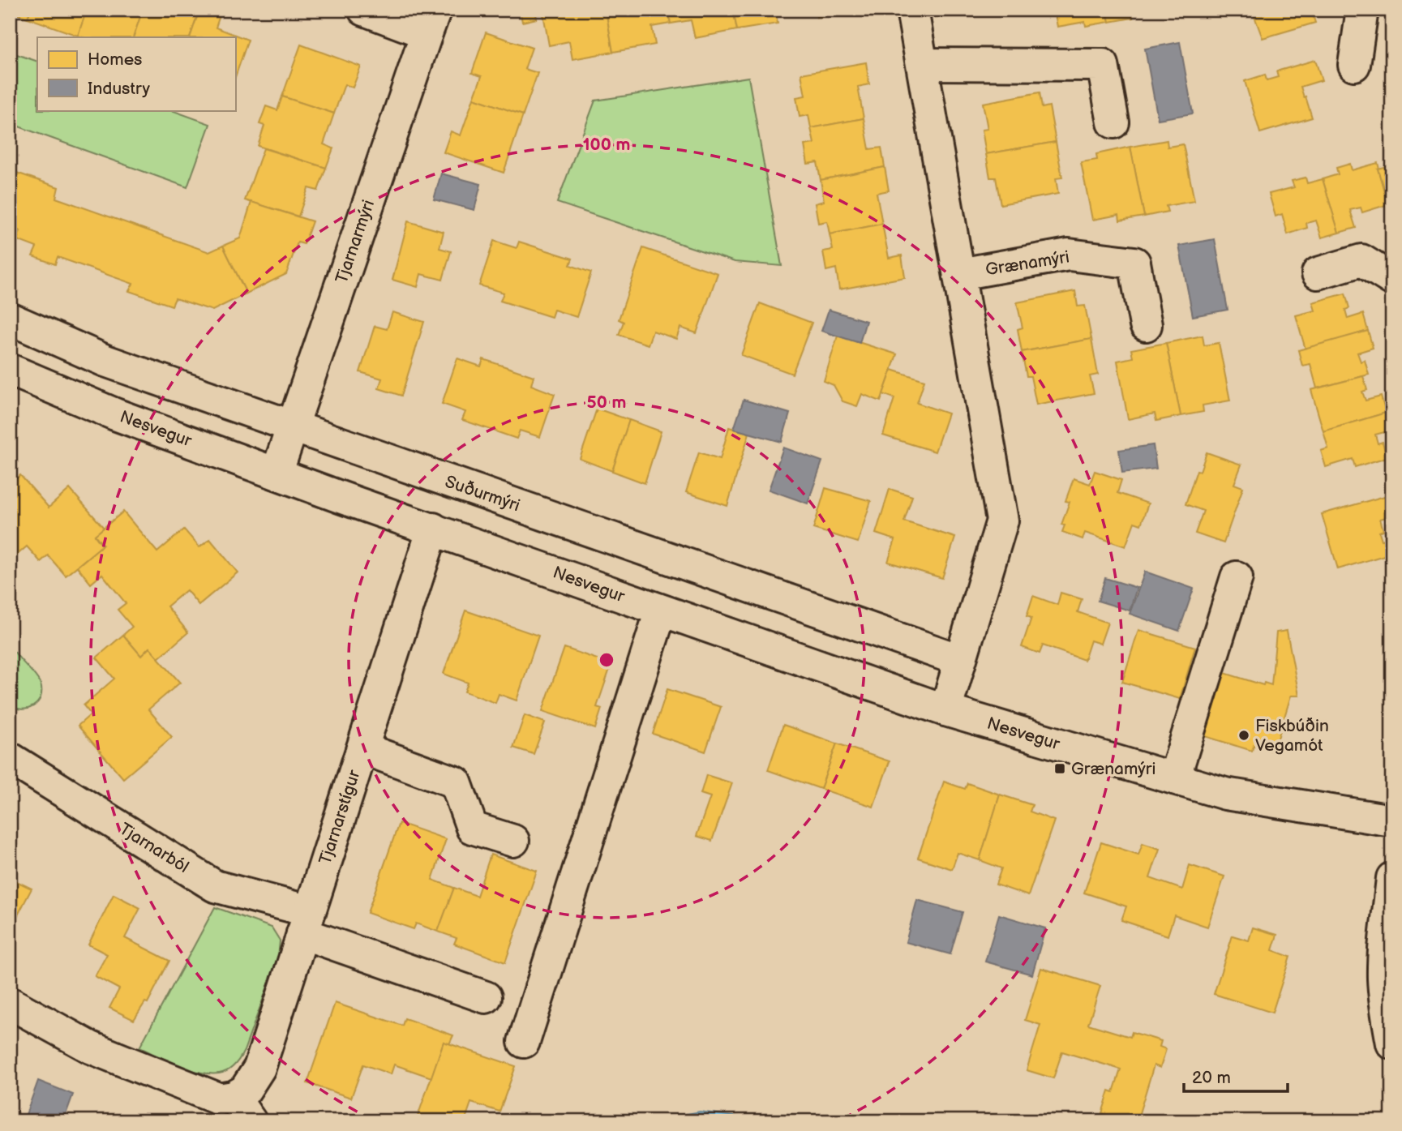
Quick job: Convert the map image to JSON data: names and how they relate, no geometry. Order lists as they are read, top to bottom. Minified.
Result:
{"streets":{"street":["Tjarnarmýri","Grænamýri","Nesvegur","Suðurmýri","Tjarnarstígur","Tjarnarból"]},"crossings":[["Tjarnarmýri","Nesvegur"],["Tjarnarmýri","Suðurmýri"],["Nesvegur","Tjarnarstígur"],["Tjarnarstígur","Tjarnarból"]],"places":{"other":["Fiskbúðin Vegamót"],"transit":["Grænamýri"]},"legend":["Homes","Industry"],"scale_bar":"20 m","rings":["100 m","50 m"]}
